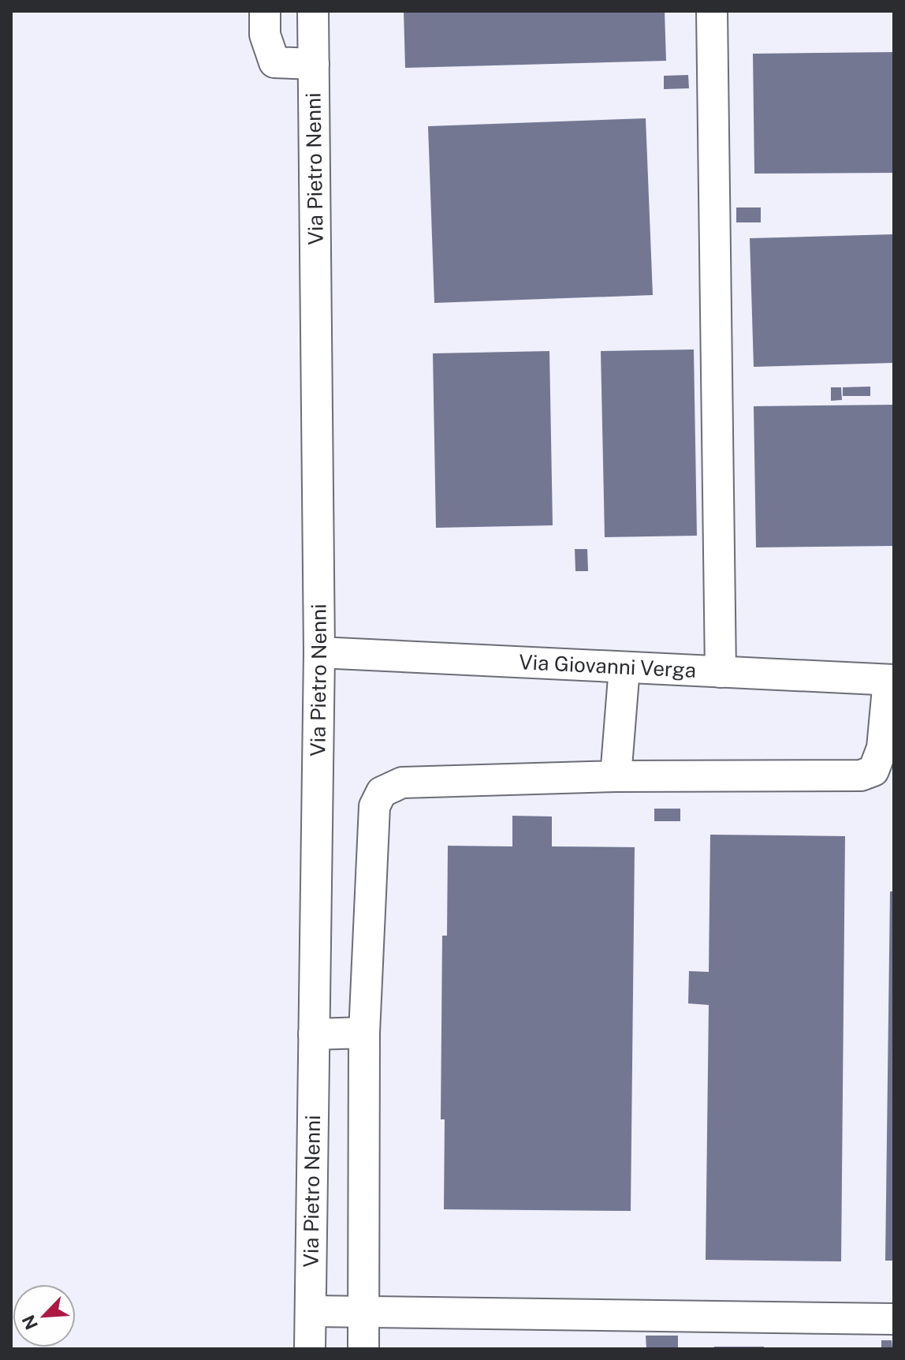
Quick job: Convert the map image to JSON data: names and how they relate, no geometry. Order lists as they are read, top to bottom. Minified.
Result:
{"streets":{"street":["Via Pietro Nenni","Via Giovanni Verga"]},"crossings":[["Via Pietro Nenni","Via Giovanni Verga"]],"north":"bottom left"}
